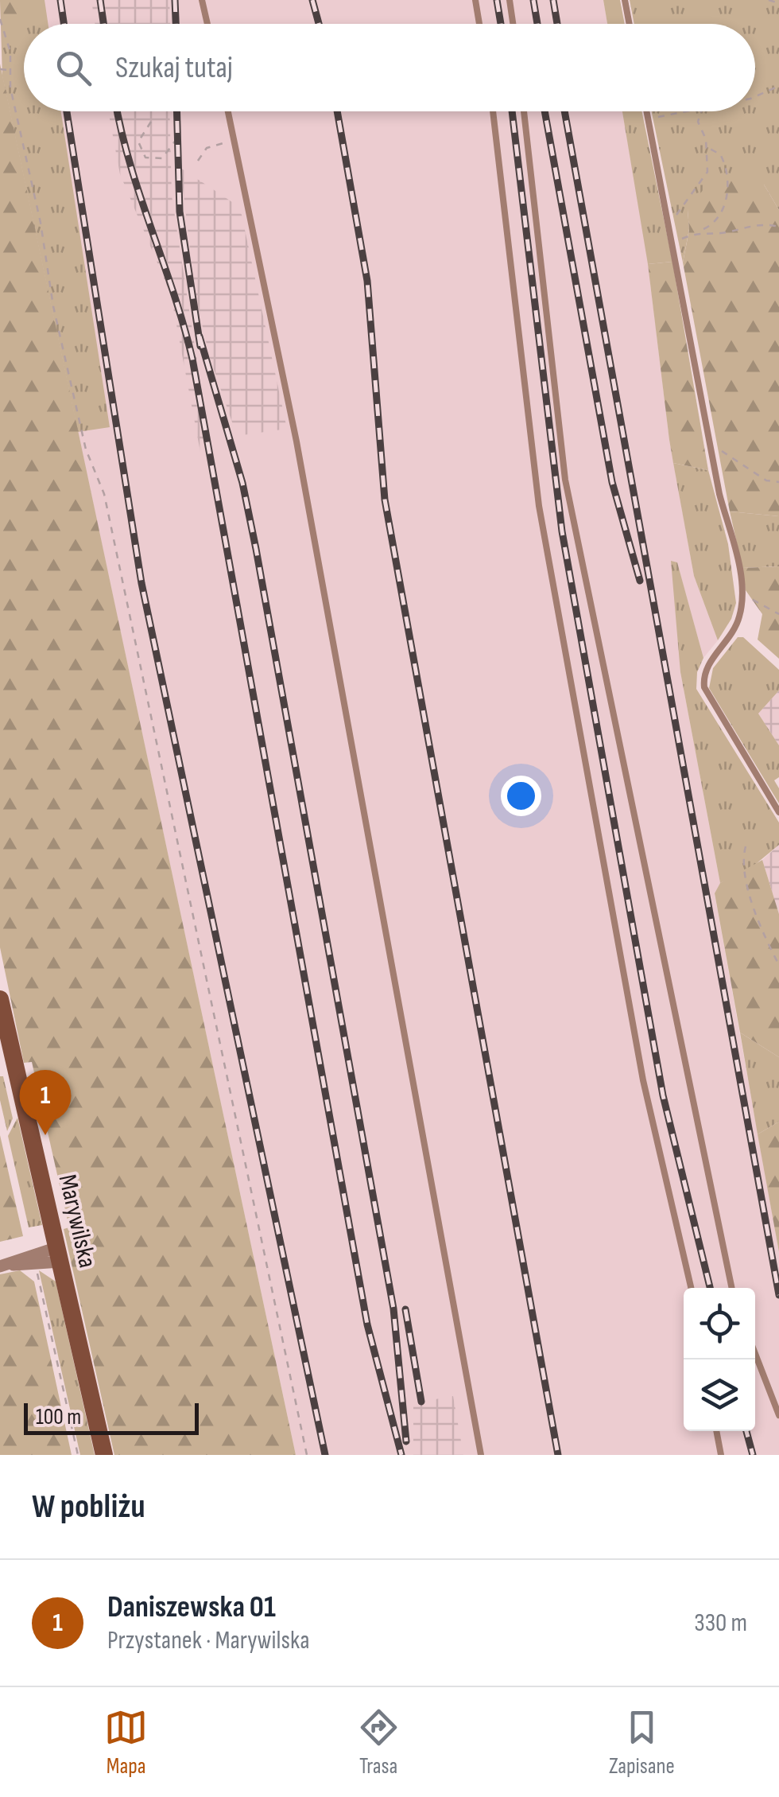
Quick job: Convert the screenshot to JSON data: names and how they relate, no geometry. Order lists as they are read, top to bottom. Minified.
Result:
{"streets":{"main road":["Marywilska"]},"scale_bar":"100 m","page":{"search":"Szukaj tutaj","pins":"1","scale":"100 m","heading":"W pobliżu","list":[{"mark":"1","name":"Daniszewska 01","note":"Przystanek · Marywilska","value":"330 m"}],"nav":["Mapa","Trasa","Zapisane"]}}
